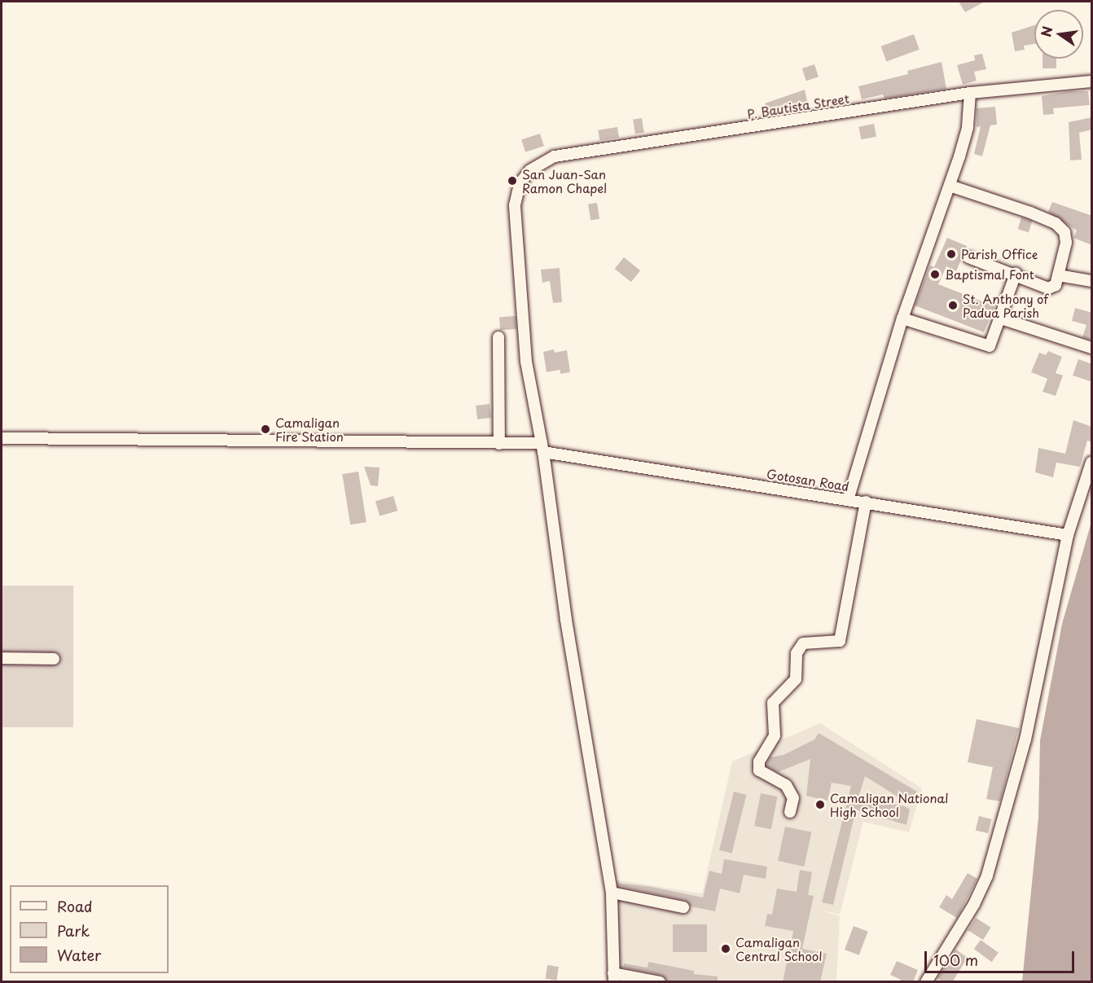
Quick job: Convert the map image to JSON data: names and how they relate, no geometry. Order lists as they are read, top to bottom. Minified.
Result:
{"streets":{"street":["P. Bautista Street","Gotosan Road"]},"crossings":[["P. Bautista Street","Gotosan Road"]],"places":["San Juan-San Ramon Chapel","Parish Office","Baptismal Font","St. Anthony of Padua Parish","Camaligan Fire Station","Camaligan National High School","Camaligan Central School"],"legend":["Road","Park","Water"],"scale_bar":"100 m","north":"left"}
